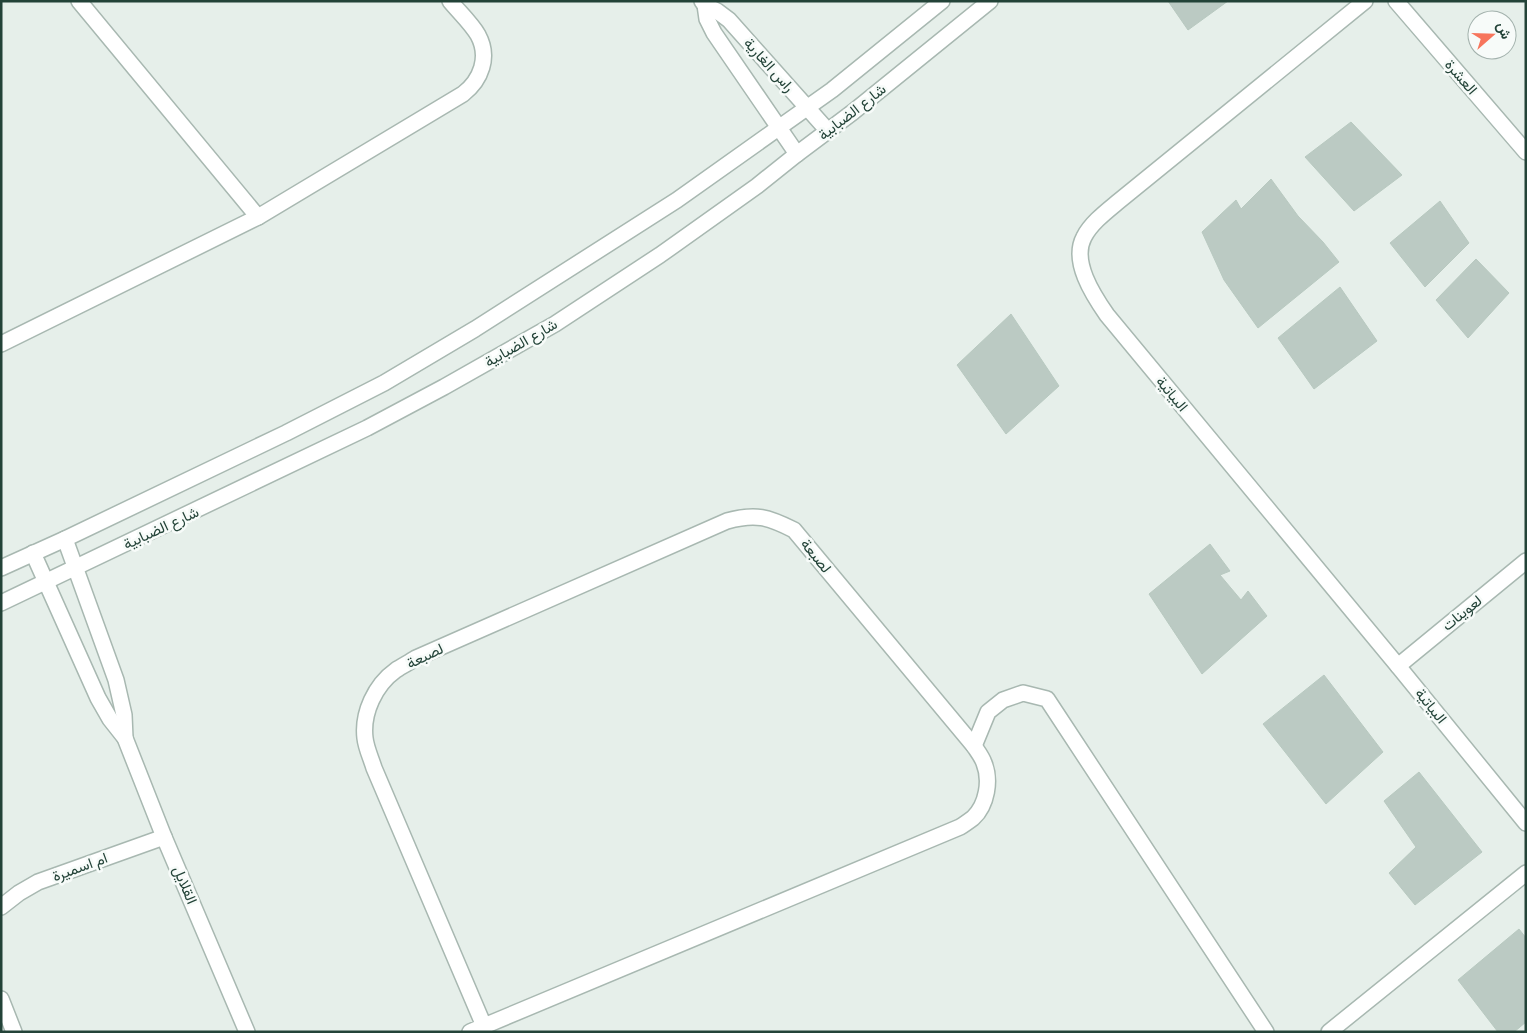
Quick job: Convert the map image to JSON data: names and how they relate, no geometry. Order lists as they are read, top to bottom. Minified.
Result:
{"streets":{"street":["راس الغارية","العشرة","شارع الضبابية","البياتية","لصبعة","لعوينات","ام اسميرة","القلايل"]},"crossings":[["راس الغارية","شارع الضبابية"],["شارع الضبابية","القلايل"],["البياتية","لعوينات"],["ام اسميرة","القلايل"]],"north":"right"}
